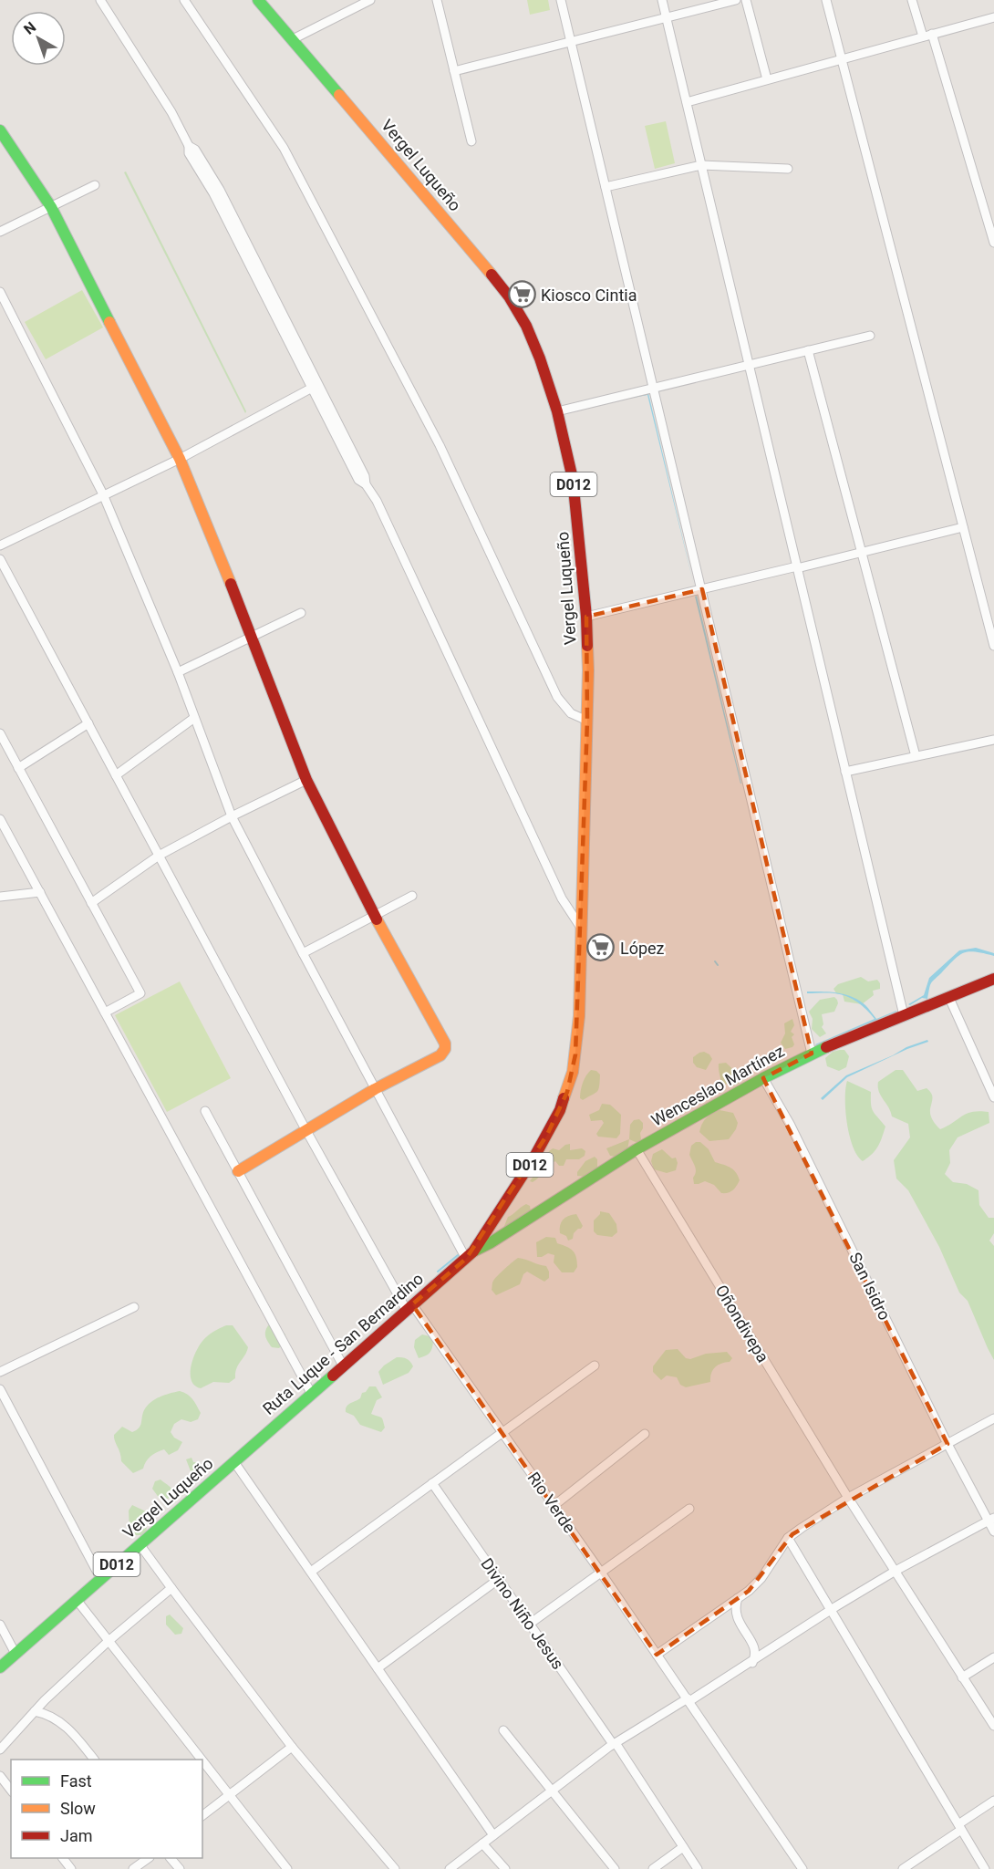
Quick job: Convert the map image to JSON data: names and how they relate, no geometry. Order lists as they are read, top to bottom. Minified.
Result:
{"streets":{"main road":["Vergel Luqueño","D012","Wenceslao Martínez","Ruta Luque - San Bernardino"],"street":["San Isidro","Oñondivepa","Rio Verde","Divino Niño Jesus"]},"crossings":[["Vergel Luqueño","Wenceslao Martínez"],["Vergel Luqueño","Ruta Luque - San Bernardino"],["Wenceslao Martínez","San Isidro"],["Wenceslao Martínez","Oñondivepa"],["Wenceslao Martínez","Ruta Luque - San Bernardino"],["Ruta Luque - San Bernardino","Rio Verde"]],"places":{"supermarket":["Kiosco Cintia","López"]},"legend":["Fast","Slow","Jam"],"north":"top left"}
